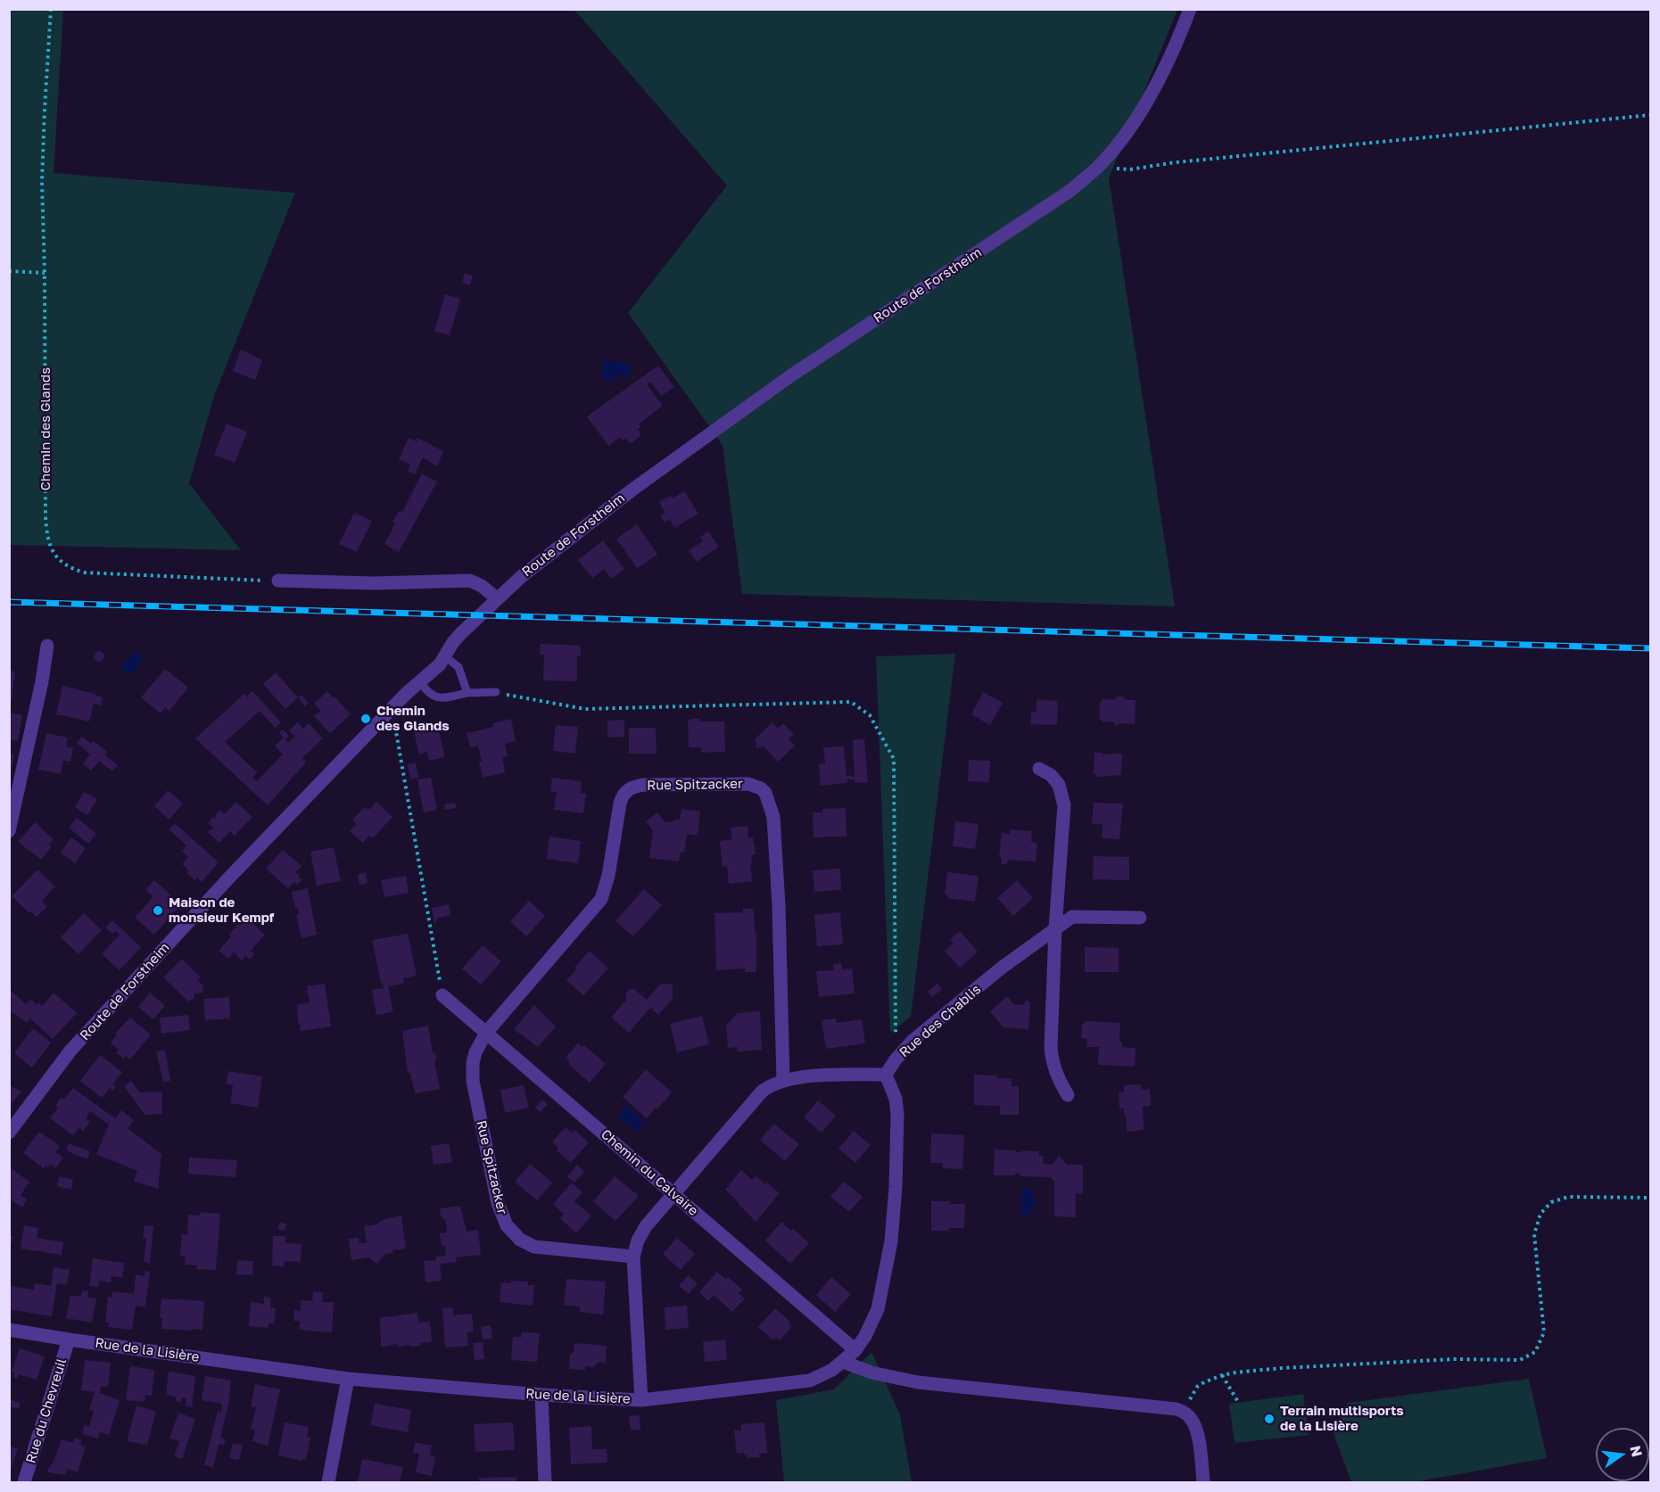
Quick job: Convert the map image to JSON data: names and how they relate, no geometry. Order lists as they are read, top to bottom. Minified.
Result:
{"streets":{"street":["Route de Forstheim","Rue Spitzacker","Rue des Chablis","Chemin du Calvaire","Rue de la Lisière","Rue du Chevreuil"],"path":["Chemin des Glands"]},"crossings":[["Rue Spitzacker","Chemin du Calvaire"],["Rue des Chablis","Rue de la Lisière"],["Chemin du Calvaire","Rue de la Lisière"],["Rue de la Lisière","Rue du Chevreuil"]],"places":["Chemin des Glands","Maison de monsieur Kempf","Terrain multisports de la Lisière"],"north":"right"}
